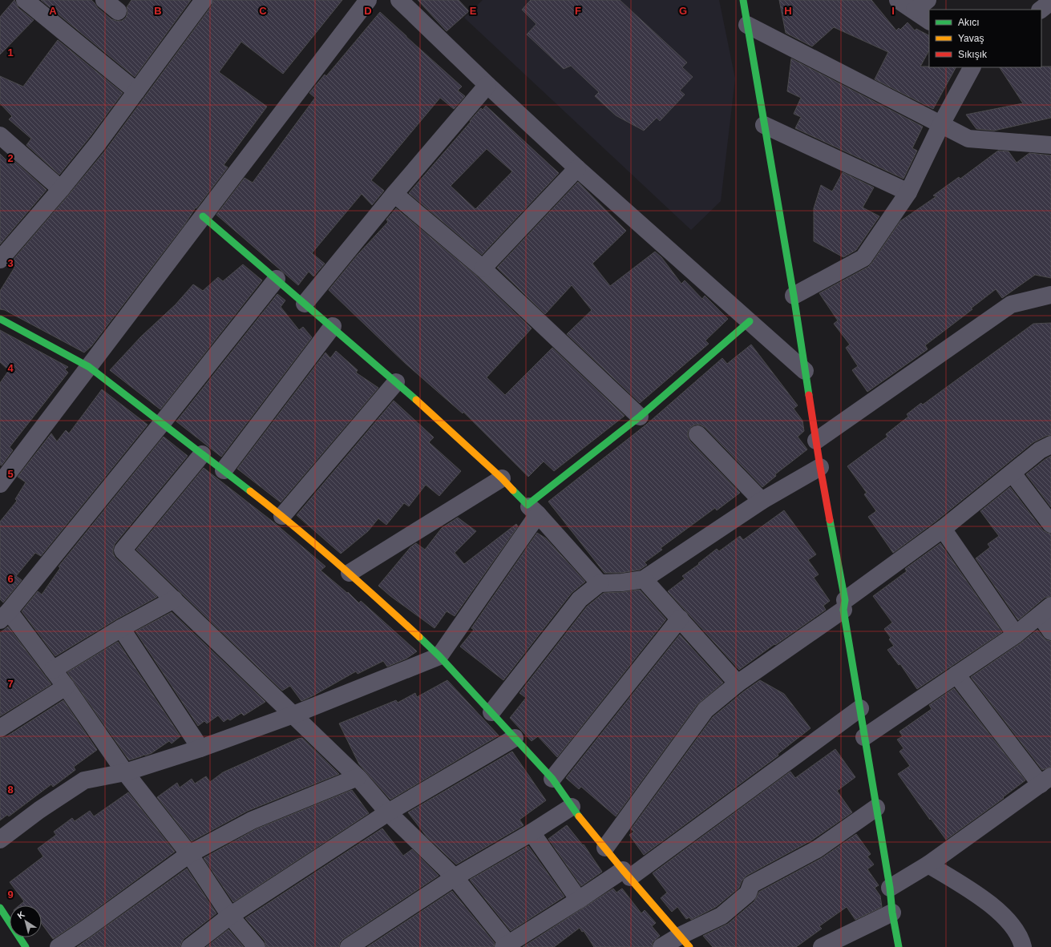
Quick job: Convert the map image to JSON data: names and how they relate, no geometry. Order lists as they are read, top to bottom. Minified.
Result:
{"legend":["Akıcı","Yavaş","Sıkışık"],"north":"top left","grid":{"columns":["A","B","C","D","E","F","G","H","I"],"rows":["1","2","3","4","5","6","7","8","9"]}}
